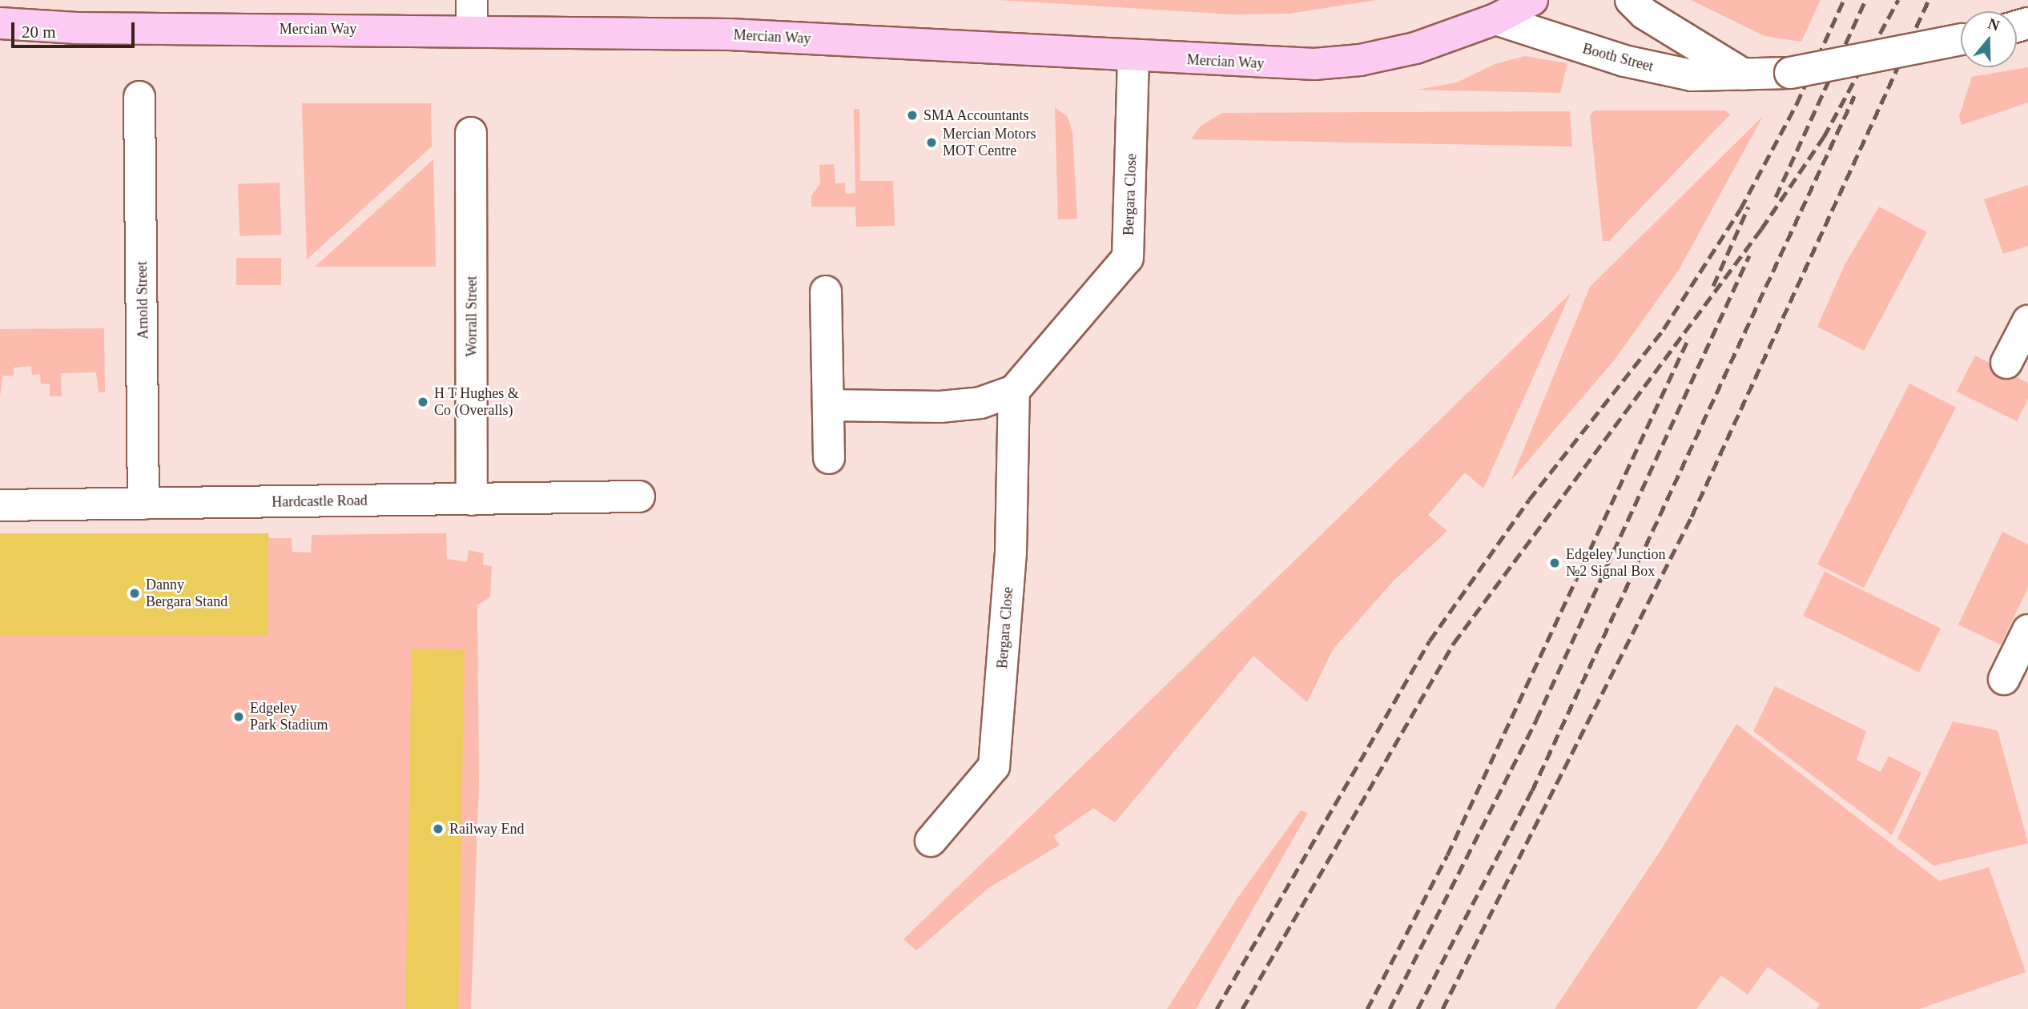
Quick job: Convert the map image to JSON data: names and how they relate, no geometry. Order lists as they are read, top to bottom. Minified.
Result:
{"streets":{"main road":["Mercian Way"],"street":["Booth Street","Bergara Close","Arnold Street","Worrall Street","Hardcastle Road"]},"crossings":[["Mercian Way","Booth Street"],["Mercian Way","Bergara Close"],["Arnold Street","Hardcastle Road"],["Worrall Street","Hardcastle Road"]],"places":["SMA Accountants","Mercian Motors MOT Centre","H T Hughes & Co (Overalls)","Edgeley Junction №2 Signal Box","Danny Bergara Stand","Edgeley Park Stadium","Railway End"],"scale_bar":"20 m","north":"top"}
